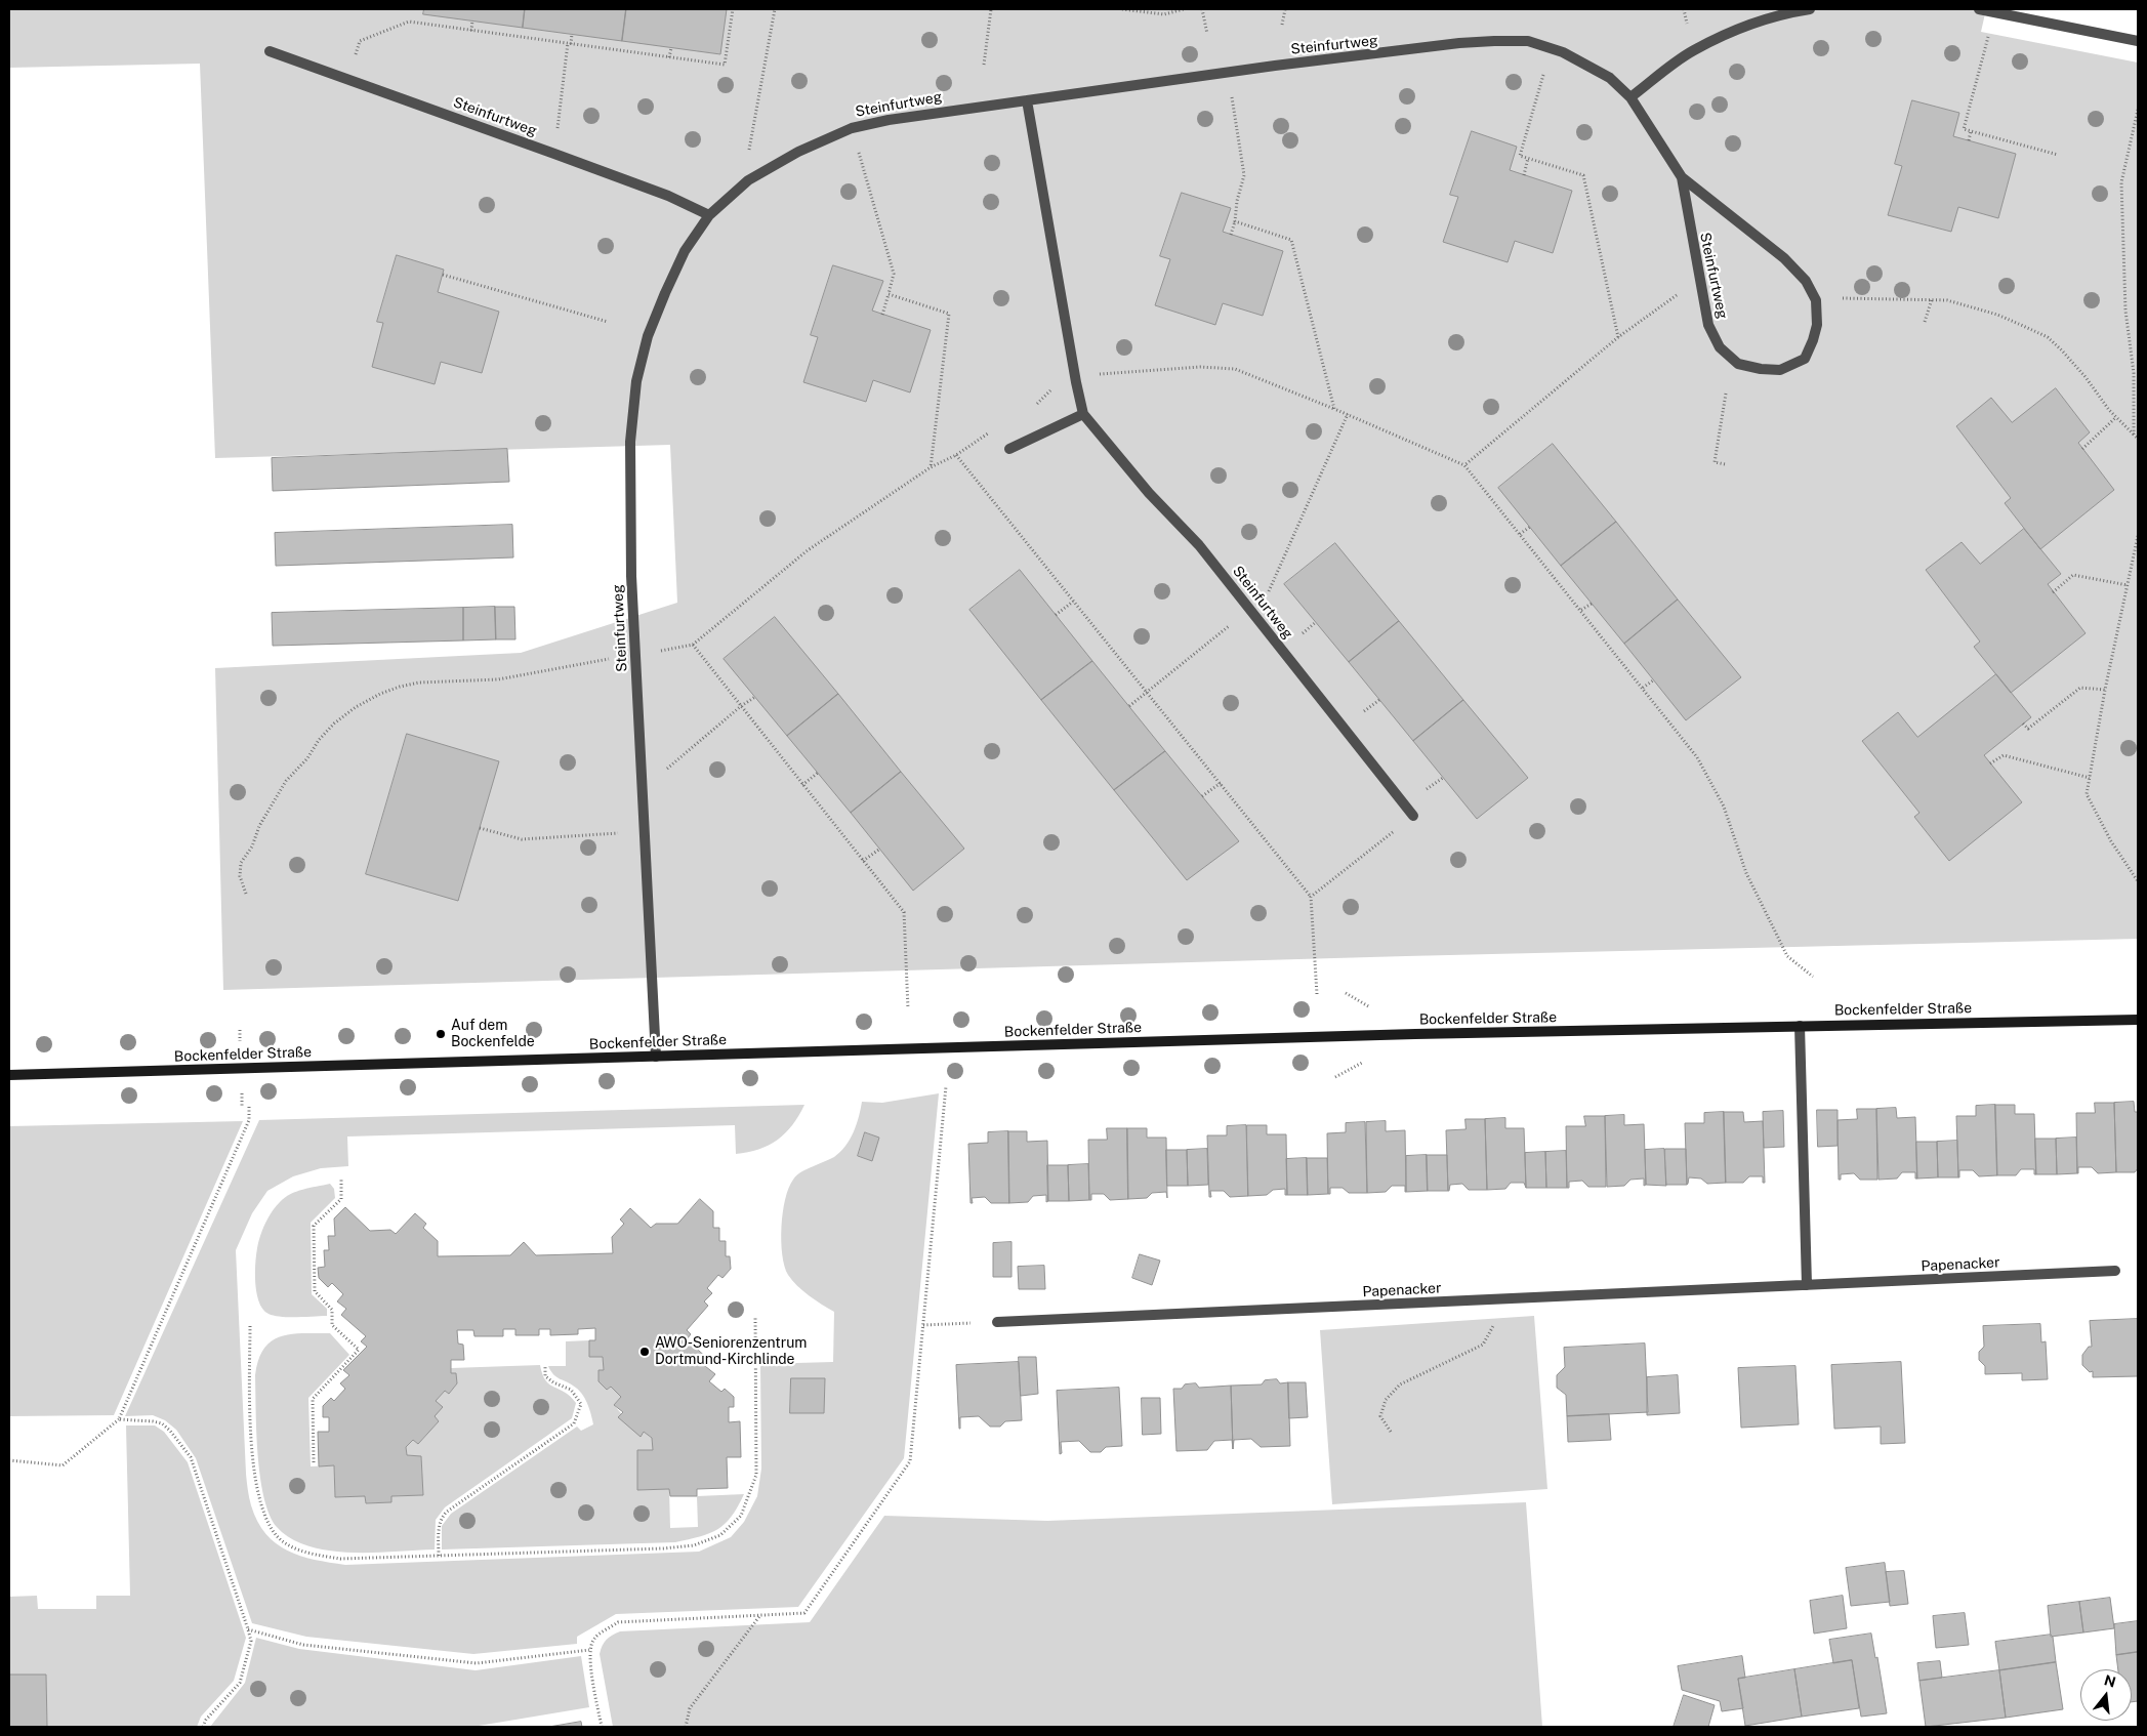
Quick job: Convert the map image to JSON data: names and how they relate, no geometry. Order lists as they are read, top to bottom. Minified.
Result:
{"streets":{"main road":["Bockenfelder Straße"],"street":["Steinfurtweg","Papenacker"]},"crossings":[["Steinfurtweg","Bockenfelder Straße"]],"places":["Auf dem Bockenfelde","AWO-Seniorenzentrum Dortmund-Kirchlinde"],"north":"top"}
